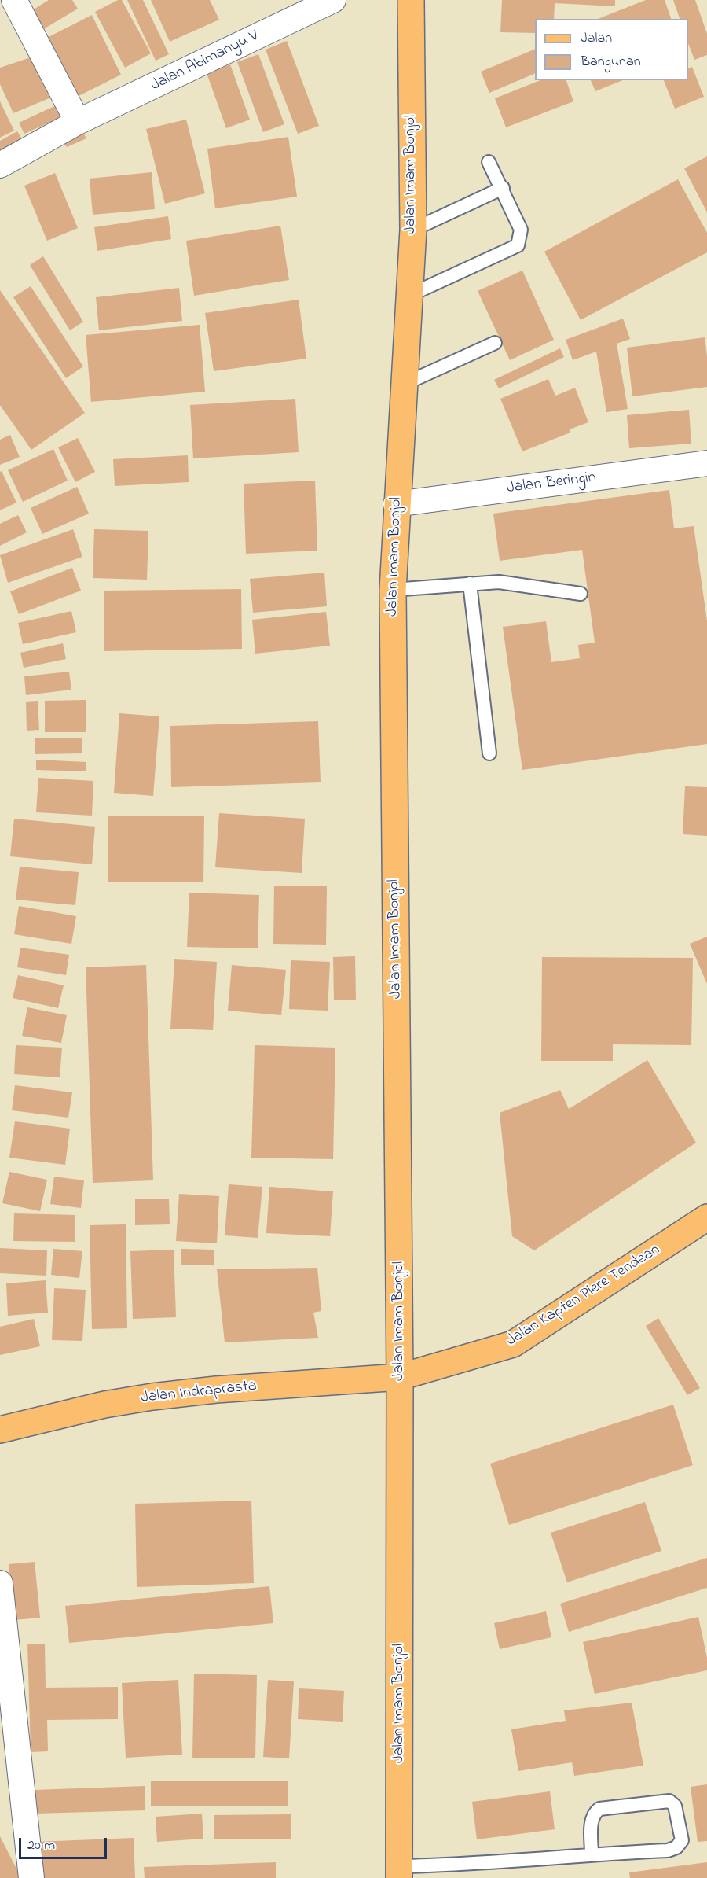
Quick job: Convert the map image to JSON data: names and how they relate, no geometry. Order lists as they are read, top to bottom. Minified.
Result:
{"streets":{"main road":["Jalan Imam Bonjol","Jalan Kapten Piere Tendean","Jalan Indraprasta"],"street":["Jalan Abimanyu V","Jalan Beringin"]},"crossings":[["Jalan Imam Bonjol","Jalan Beringin"],["Jalan Imam Bonjol","Jalan Kapten Piere Tendean"],["Jalan Imam Bonjol","Jalan Indraprasta"],["Jalan Kapten Piere Tendean","Jalan Indraprasta"]],"legend":["Jalan","Bangunan"],"scale_bar":"20 m"}
